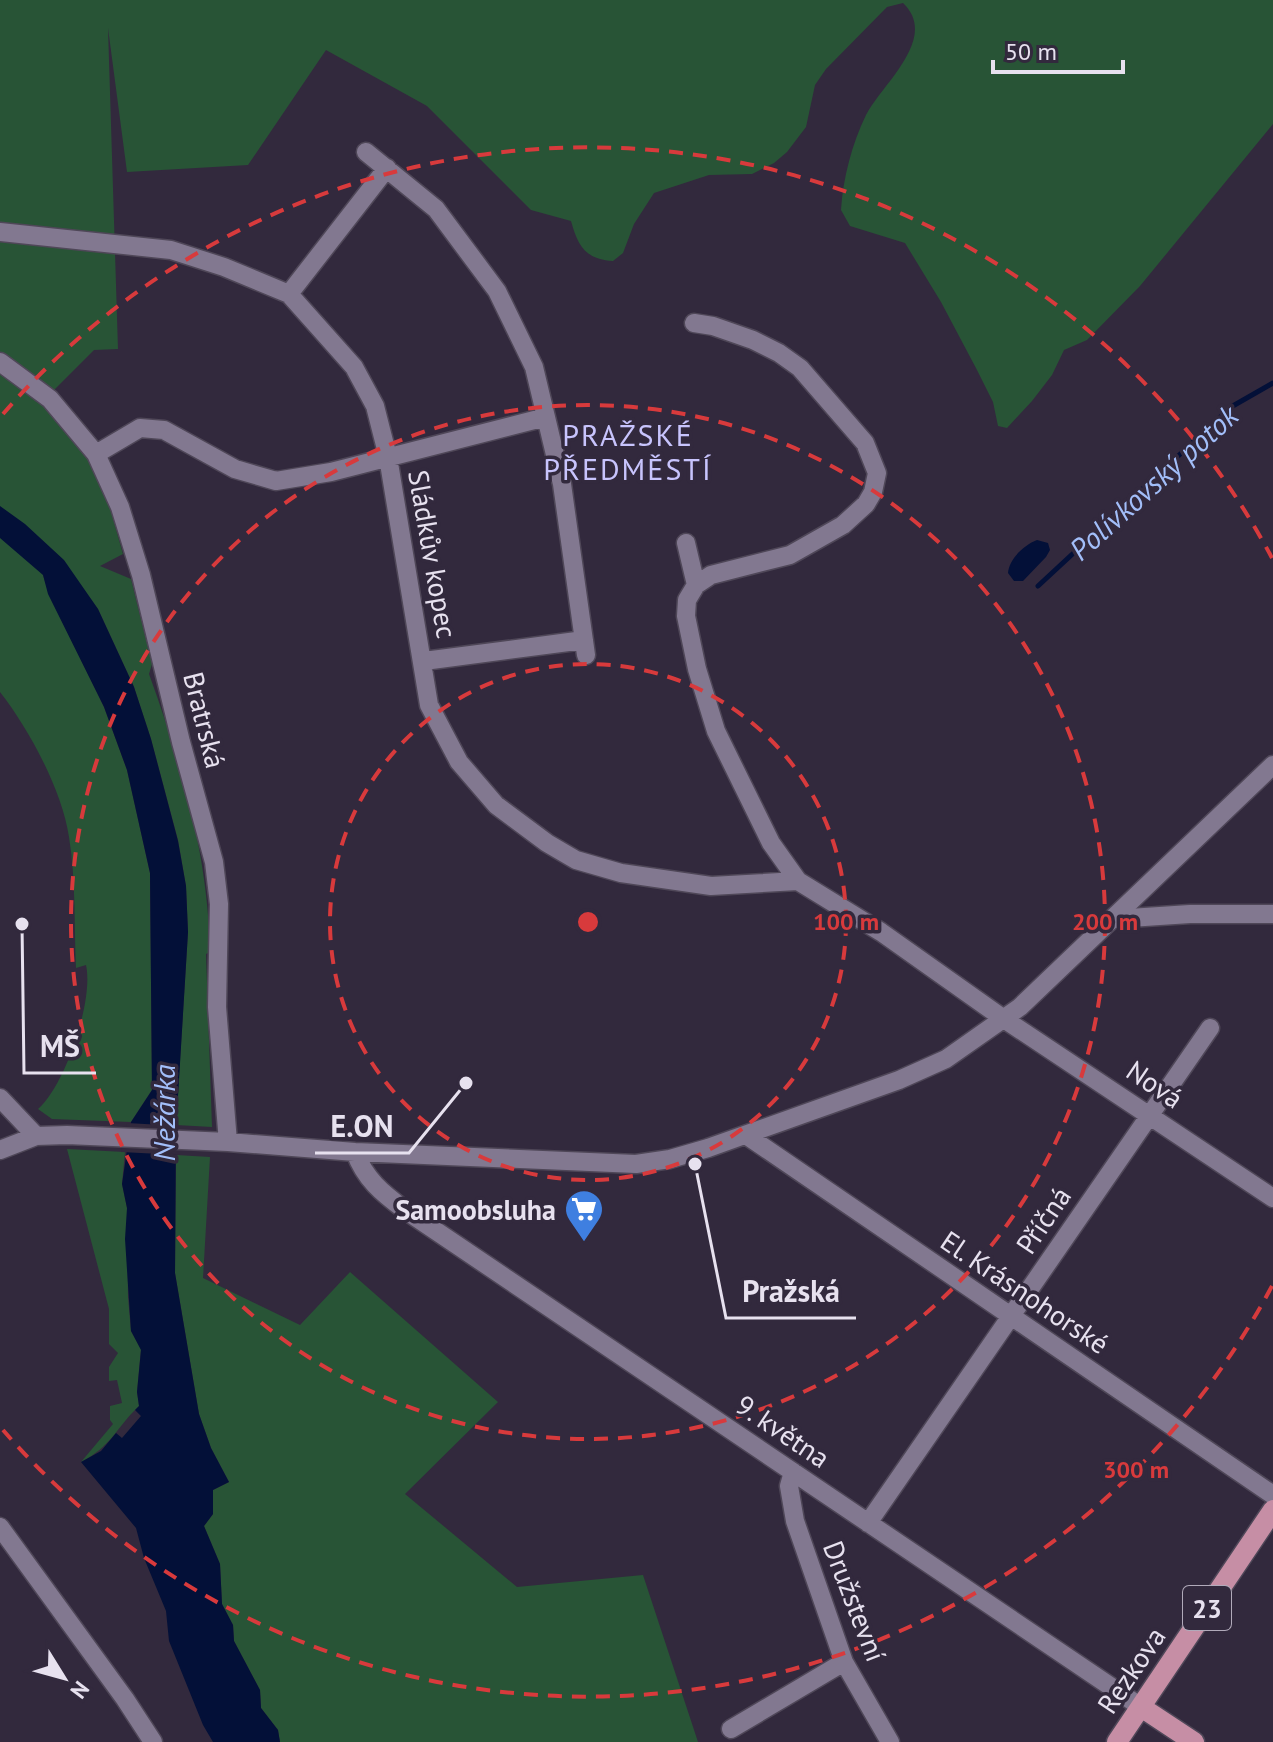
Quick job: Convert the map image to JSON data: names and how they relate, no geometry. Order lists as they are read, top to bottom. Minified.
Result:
{"streets":{"main road":["9. května","23","Rezkova"],"street":["Sládkův kopec","Bratrská","Nová","Příčná","El. Krásnohorské","Družstevní"]},"crossings":[["Sládkův kopec","Bratrská"],["Nová","Příčná"],["Příčná","El. Krásnohorské"],["Příčná","9. května"],["9. května","Družstevní"],["9. května","Rezkova"]],"districts":["PRAŽSKÉ PŘEDMĚSTÍ"],"water":["Polívkovský potok","Nežárka"],"places":{"other":["MŠ","E.ON","Pražská"],"supermarket":["Samoobsluha"]},"scale_bar":"50 m","north":"bottom right","rings":["100 m","200 m","300 m"]}
